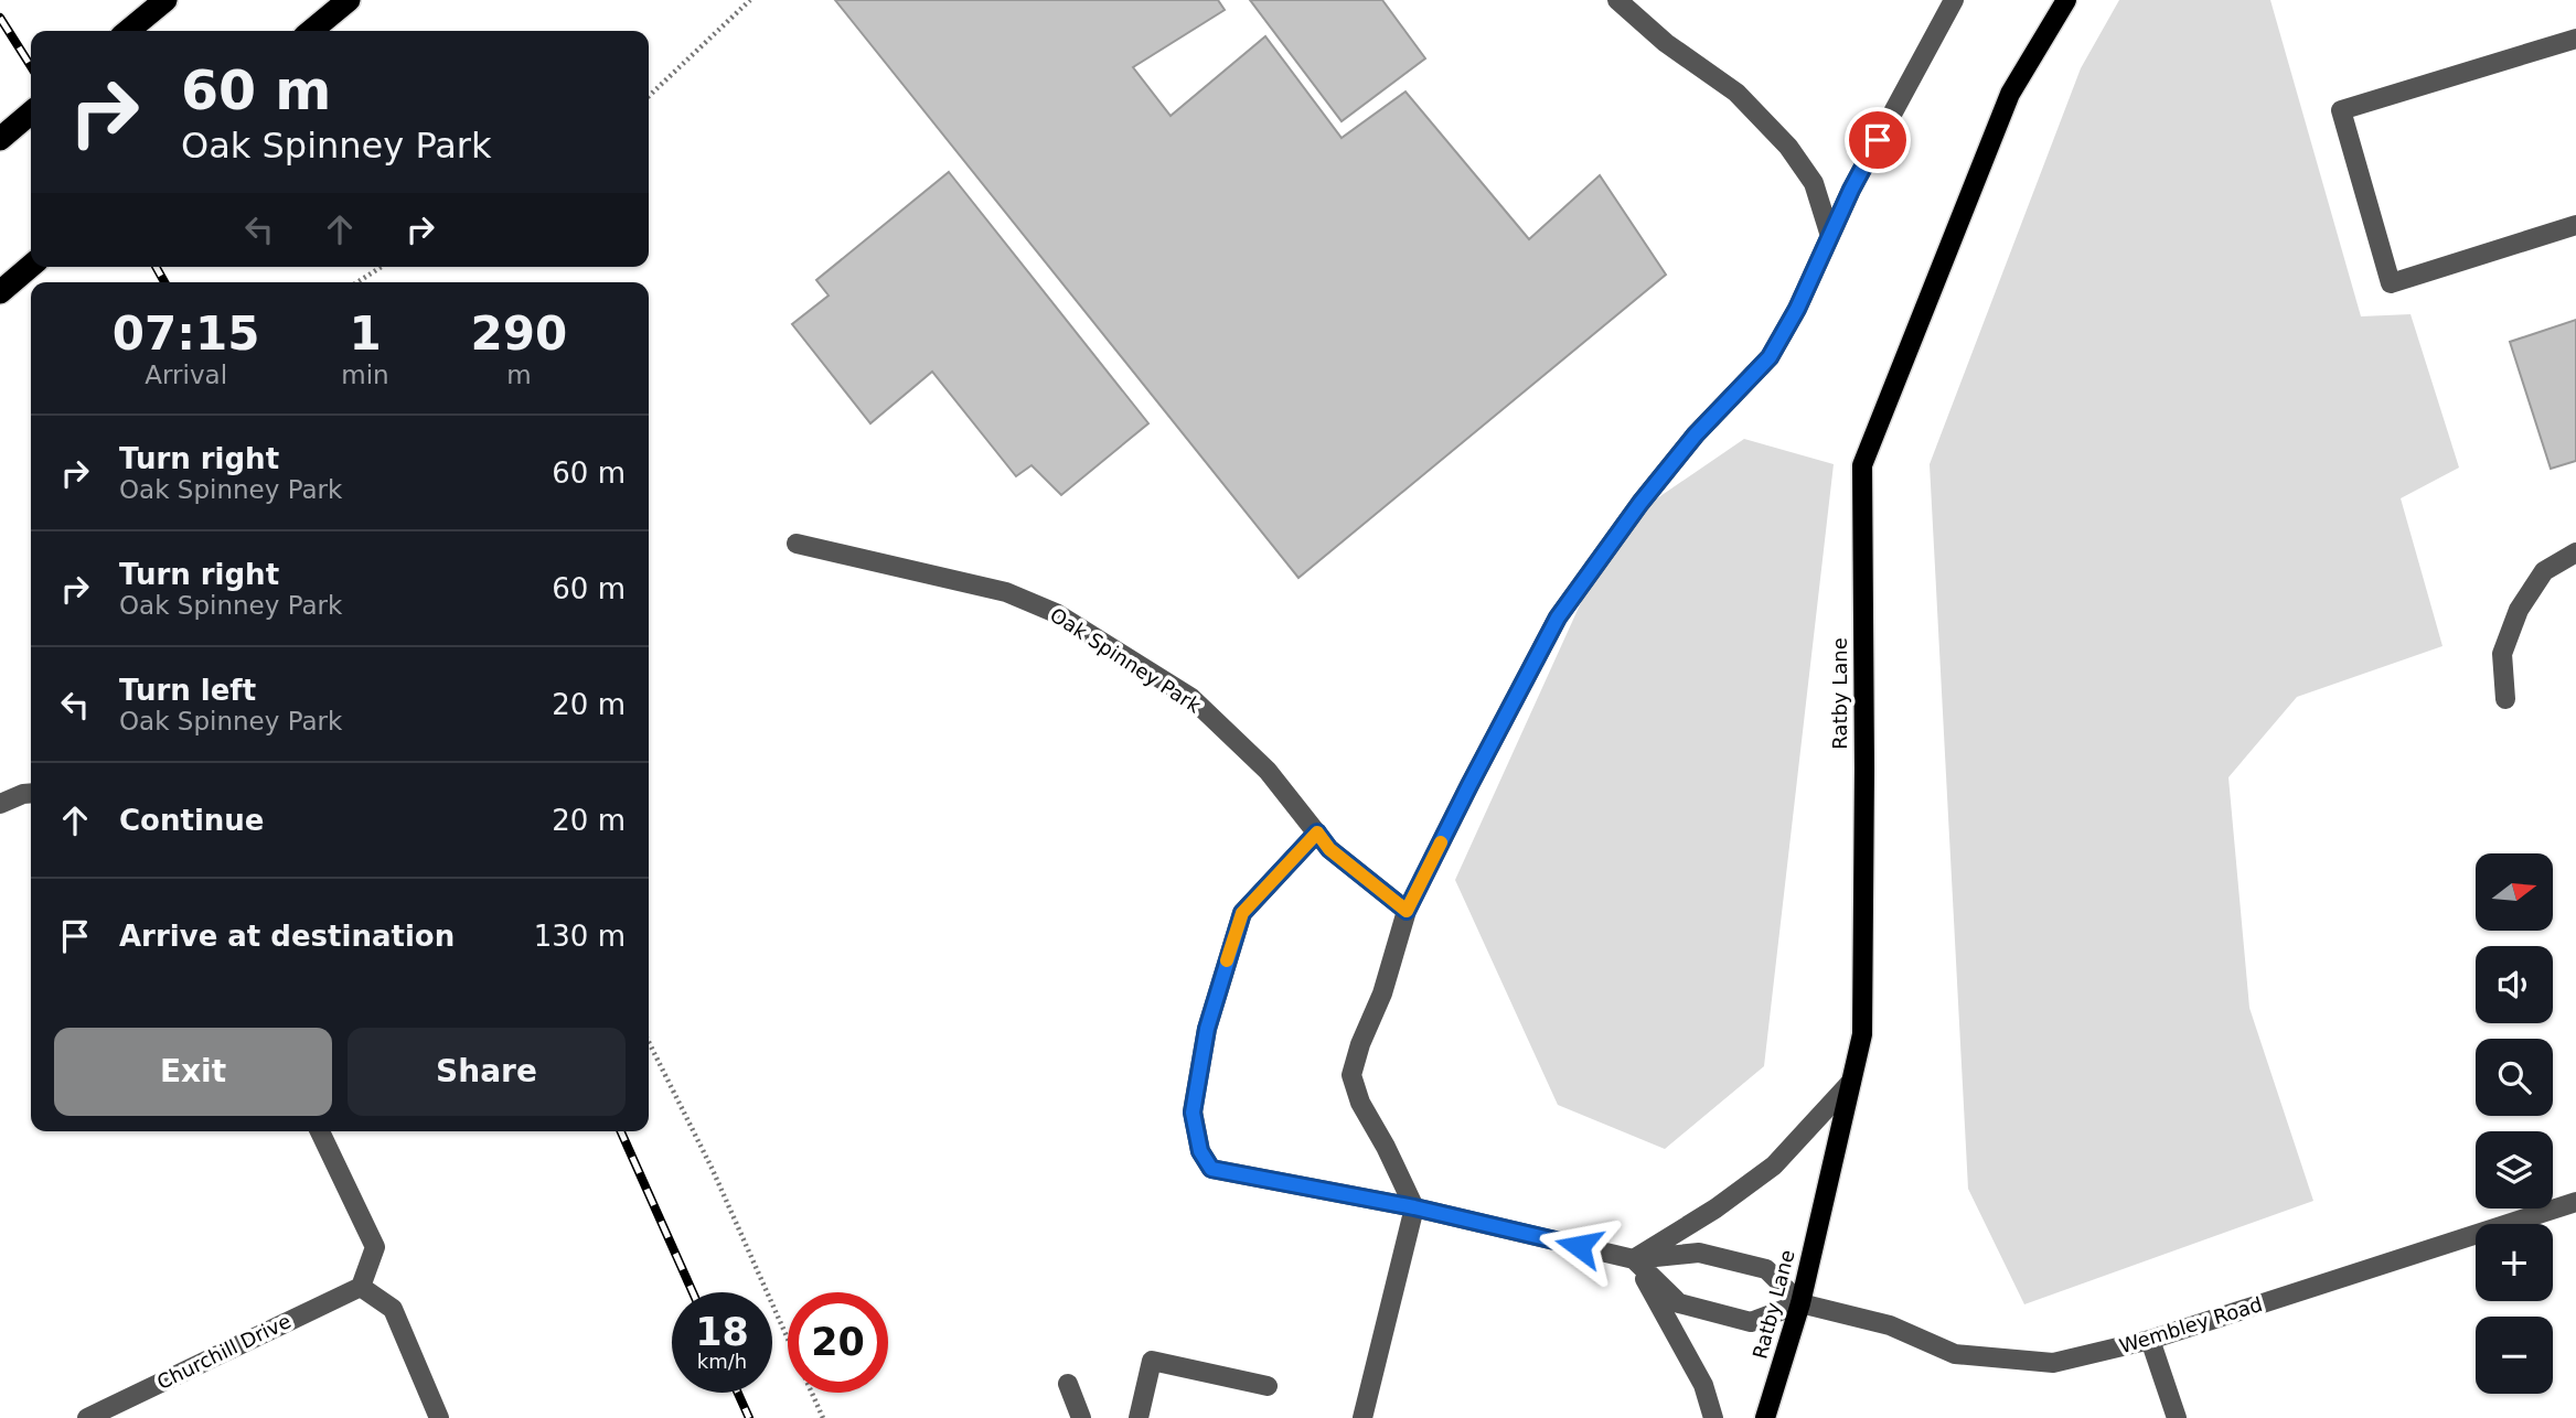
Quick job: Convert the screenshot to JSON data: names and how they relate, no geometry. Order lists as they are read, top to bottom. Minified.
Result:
{"streets":{"main road":["Ratby Lane"],"street":["Oak Spinney Park","Wembley Road","Churchill Drive"]},"crossings":[["Ratby Lane","Wembley Road"]],"north":"right","page":{"turn":["60 m","Oak Spinney Park"],"eta":["07:15","Arrival","1","min","290","m"],"list":[{"name":"Turn right","note":"Oak Spinney Park","value":"60 m"},{"name":"Turn right","note":"Oak Spinney Park","value":"60 m"},{"name":"Turn left","note":"Oak Spinney Park","value":"20 m"},{"name":"Continue","value":"20 m"},{"name":"Arrive at destination","value":"130 m"}],"map_buttons":["+","−"],"buttons":["Exit","Share"],"speed":"18 km/h","limit":"20"}}
